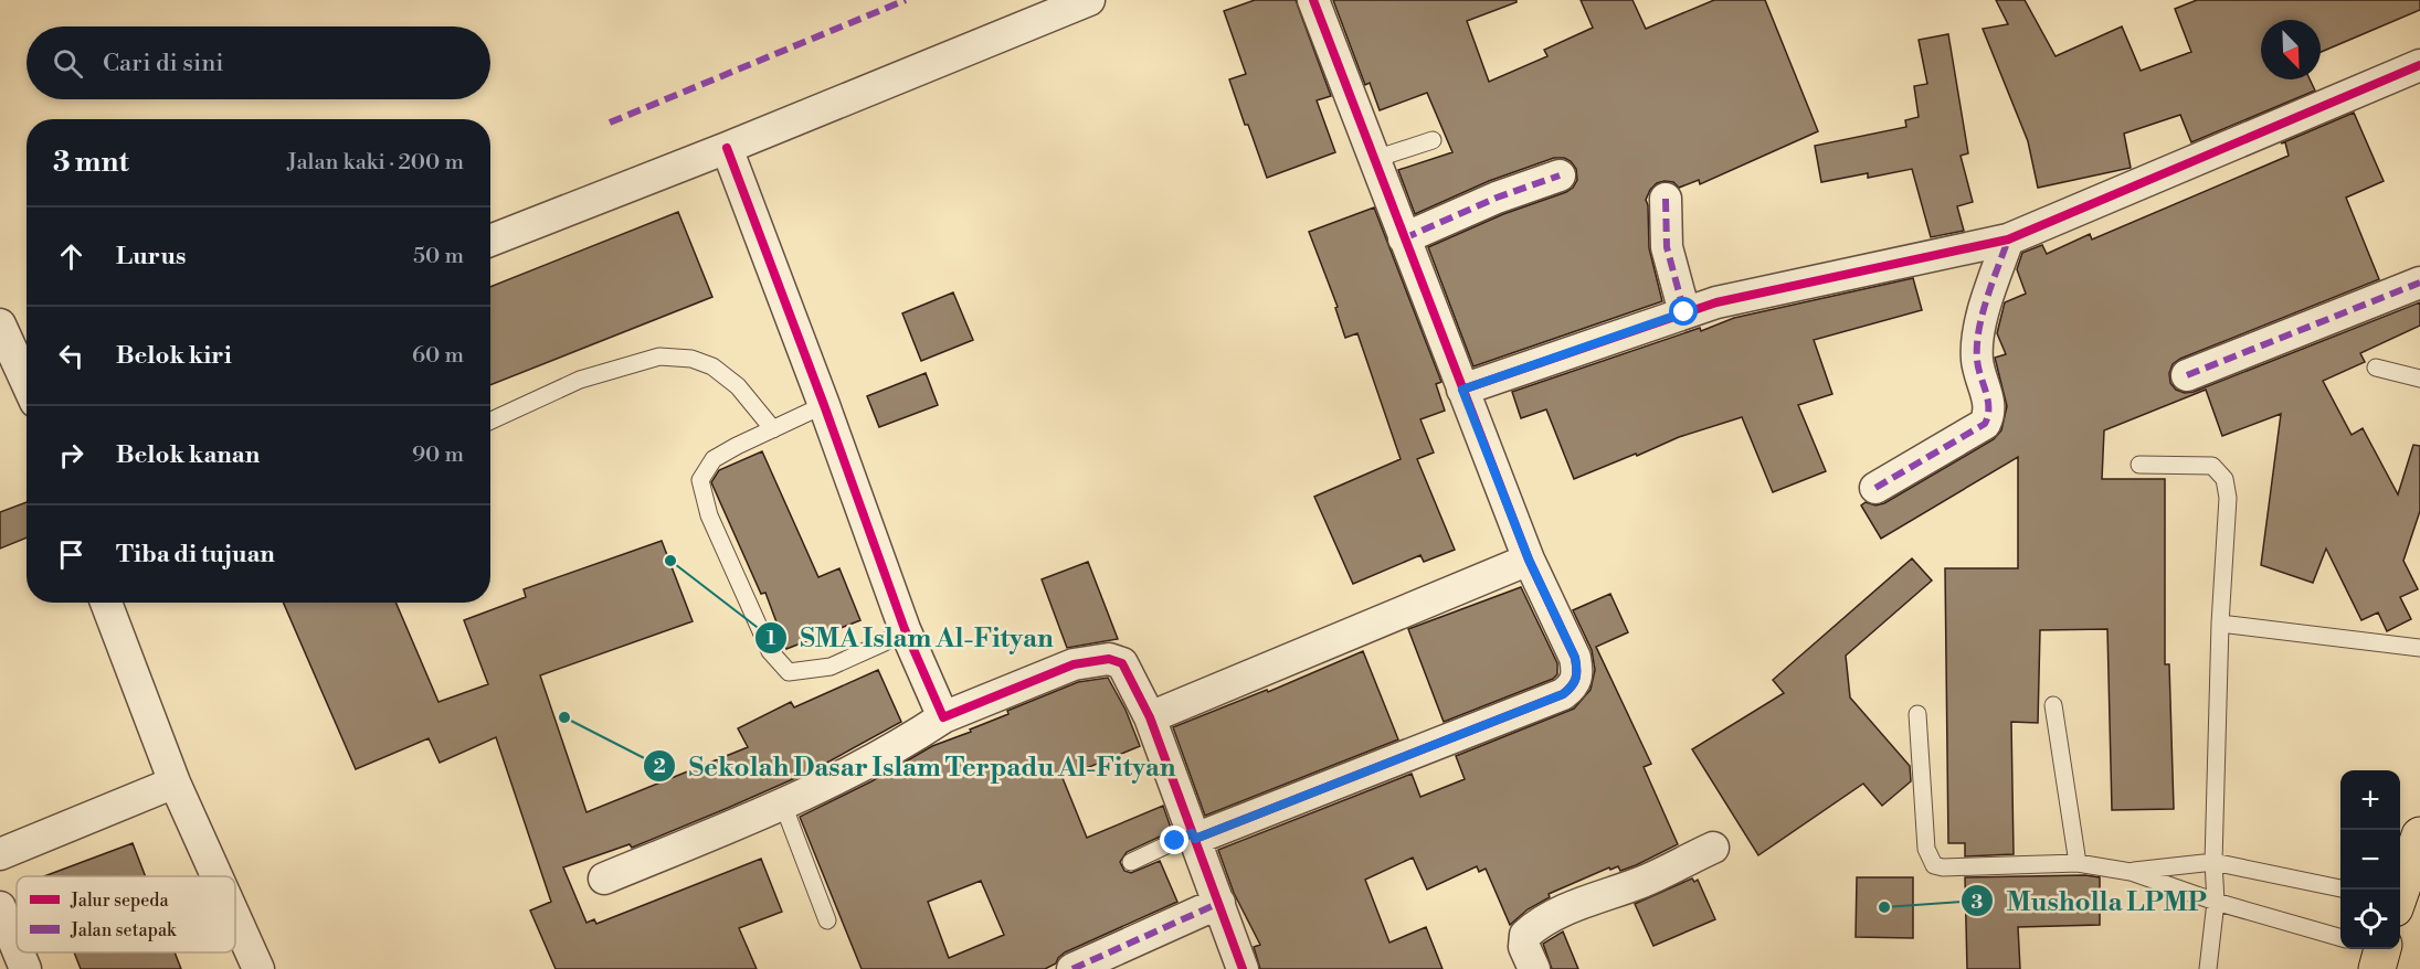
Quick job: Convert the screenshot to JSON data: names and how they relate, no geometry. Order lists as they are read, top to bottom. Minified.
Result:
{"places":["SMA Islam Al-Fityan","Sekolah Dasar Islam Terpadu Al-Fityan","Musholla LPMP"],"legend":["Jalur sepeda","Jalan setapak"],"north":"bottom right","page":{"search":"Cari di sini","heading":["3 mnt","Jalan kaki · 200 m"],"list":[["Lurus","50 m"],["Belok kiri","60 m"],["Belok kanan","90 m"],"Tiba di tujuan"],"map_buttons":["+","−"]}}
